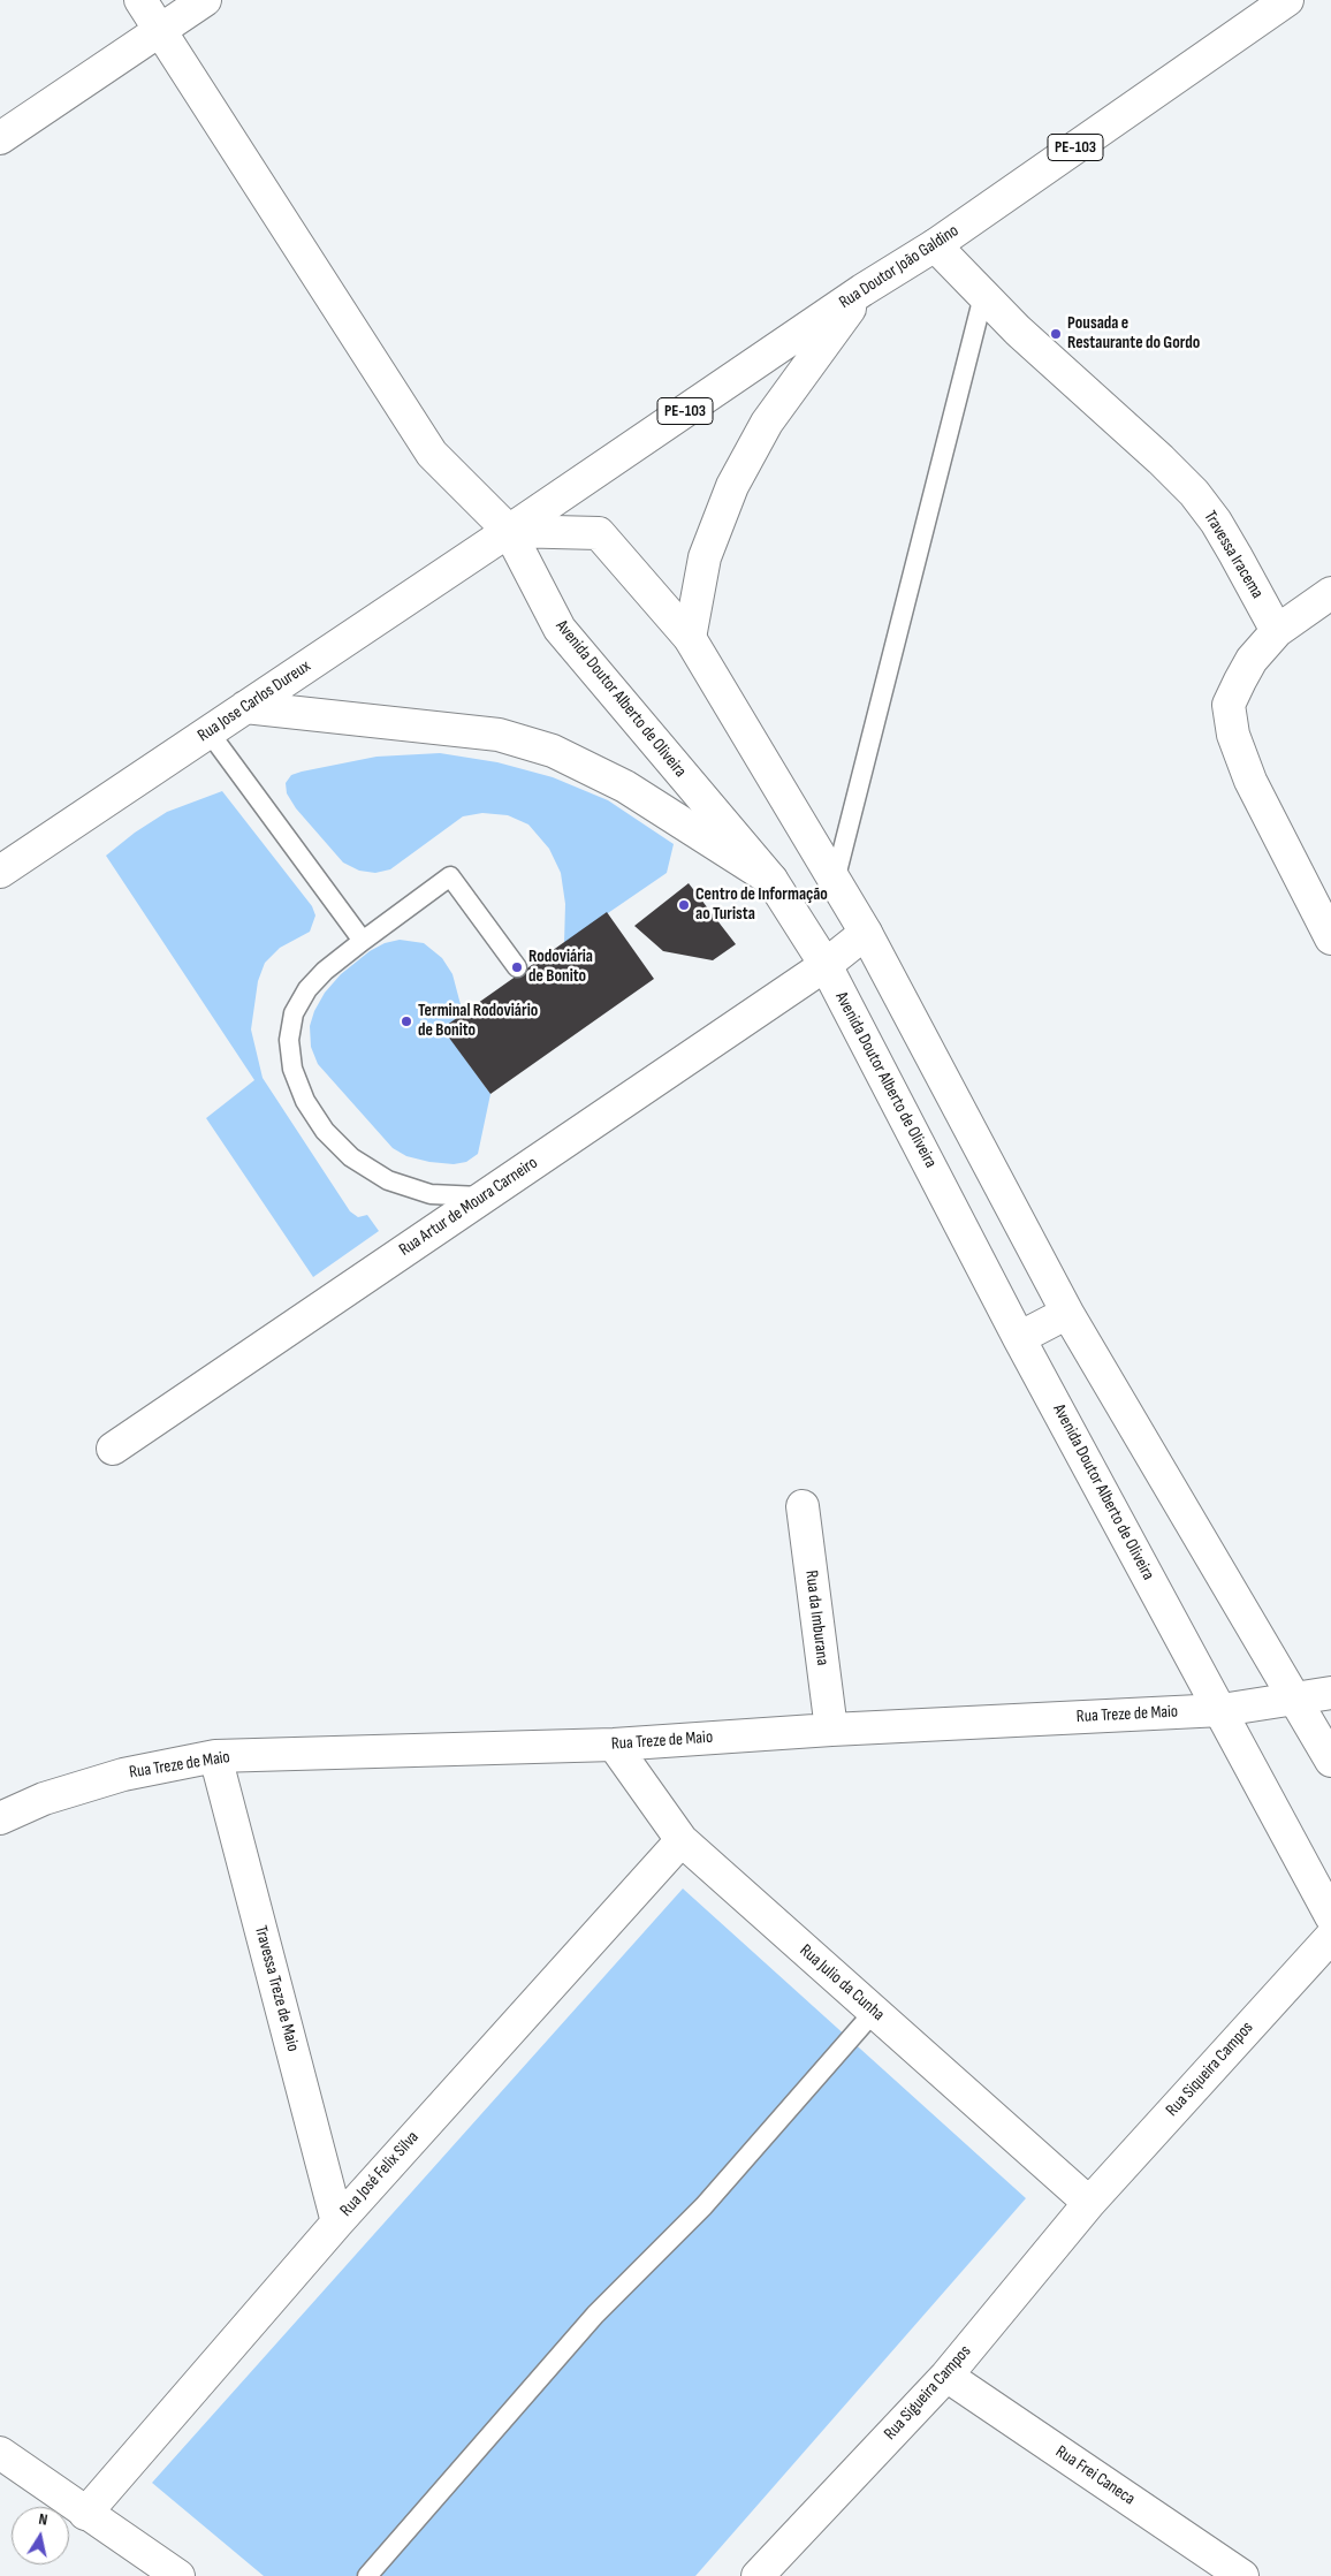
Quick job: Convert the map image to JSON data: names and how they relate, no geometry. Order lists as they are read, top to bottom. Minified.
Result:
{"streets":{"street":["PE-103","Rua Doutor João Galdino","Travessa Iracema","Avenida Doutor Alberto de Oliveira","Rua Jose Carlos Dureux","Rua Artur de Moura Carneiro","Rua da Imburana","Rua Treze de Maio","Rua Julio da Cunha","Travessa Treze de Maio","Rua Siqueira Campos","Rua José Felix Silva","Rua Sigueira Campos","Rua Frei Caneca"]},"crossings":[["Rua Doutor João Galdino","Travessa Iracema"],["Rua Doutor João Galdino","Avenida Doutor Alberto de Oliveira"],["Rua Doutor João Galdino","Rua Jose Carlos Dureux"],["Avenida Doutor Alberto de Oliveira","Rua Jose Carlos Dureux"],["Avenida Doutor Alberto de Oliveira","Rua Artur de Moura Carneiro"],["Avenida Doutor Alberto de Oliveira","Rua Treze de Maio"],["Rua da Imburana","Rua Treze de Maio"],["Rua Treze de Maio","Rua Julio da Cunha"],["Rua Treze de Maio","Travessa Treze de Maio"],["Rua Julio da Cunha","Rua Siqueira Campos"],["Rua Julio da Cunha","Rua José Felix Silva"],["Rua Julio da Cunha","Rua Sigueira Campos"],["Travessa Treze de Maio","Rua José Felix Silva"],["Rua Siqueira Campos","Rua Sigueira Campos"],["Rua Sigueira Campos","Rua Frei Caneca"]],"places":["Pousada e Restaurante do Gordo","Centro de Informação ao Turista","Rodoviária de Bonito","Terminal Rodoviário de Bonito"],"north":"top"}
